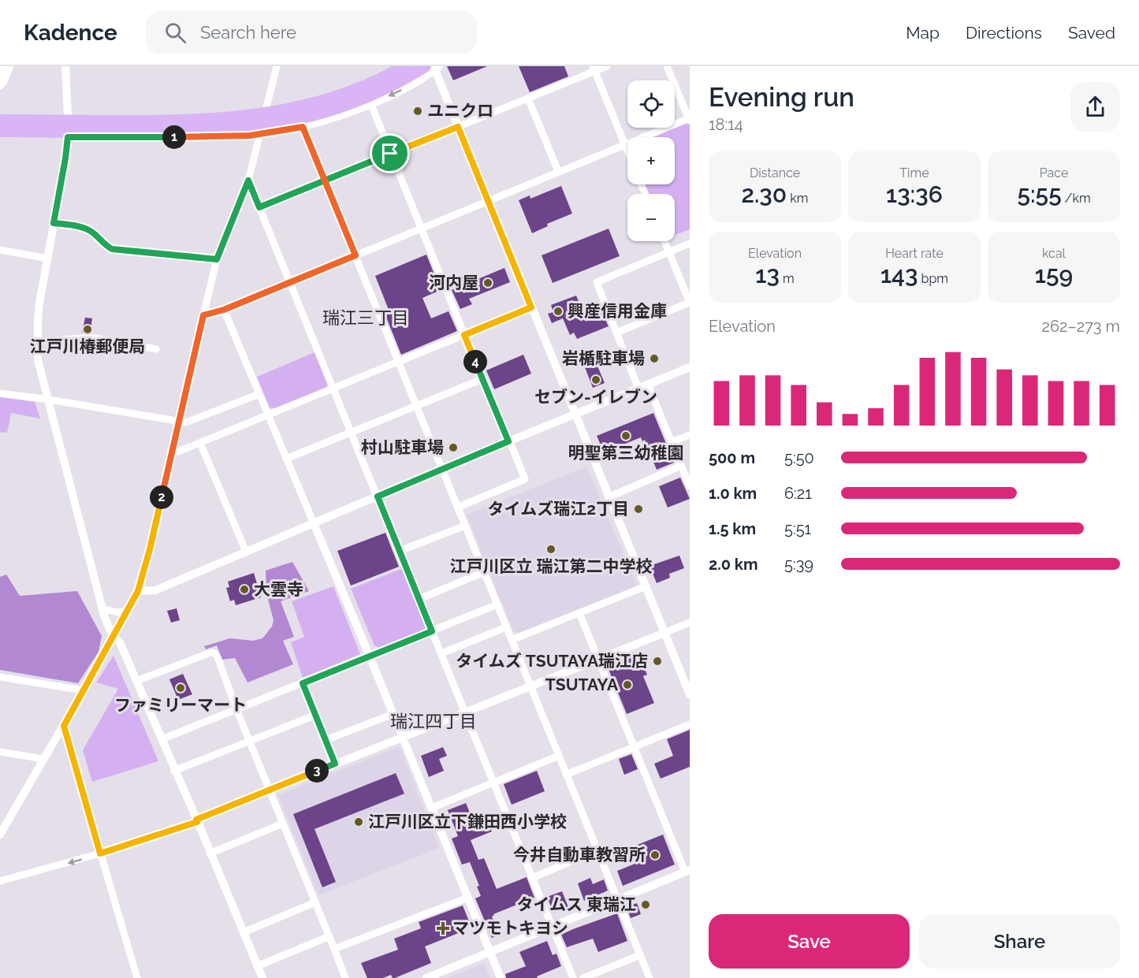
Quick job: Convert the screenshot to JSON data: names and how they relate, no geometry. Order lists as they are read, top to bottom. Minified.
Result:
{"districts":["瑞江三丁目","瑞江四丁目"],"places":{"other":["ユニクロ","河内屋","興産信用金庫","江戸川椿郵便局","岩楯駐車場","セブン-イレブン","明聖第三幼稚園","村山駐車場","タイムズ瑞江2丁目","江戸川区立 瑞江第二中学校","大雲寺","タイムズ TSUTAYA瑞江店","TSUTAYA","ファミリーマート","江戸川区立下鎌田西小学校","今井自動車教習所","タイムス 東瑞江"],"health":["マツモトキヨシ"]},"page":{"header":"Kadence","search":"Search here","nav":["Map","Directions","Saved"],"heading":["Evening run","18:14"],"map_buttons":["+","−"],"pins":["1","4","2","3"],"stats":[["Distance","2.30 km"],["Time","13:36"],["Pace","5:55 /km"],["Elevation","13 m"],["Heart rate","143 bpm"],["kcal","159"]],"chart":["Elevation","262–273 m"],"list":[{"name":"500 m","note":"5:50"},{"name":"1.0 km","note":"6:21"},{"name":"1.5 km","note":"5:51"},{"name":"2.0 km","note":"5:39"}],"buttons":["Save","Share"]}}
